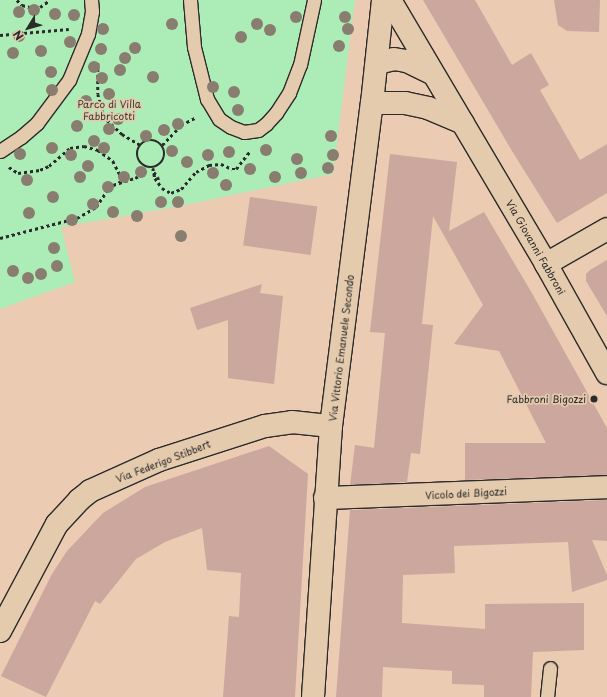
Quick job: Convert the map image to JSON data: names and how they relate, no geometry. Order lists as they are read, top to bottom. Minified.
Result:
{"streets":{"street":["Via Giovanni Fabbroni","Via Vittorio Emanuele Secondo","Via Federigo Stibbert","Vicolo dei Bigozzi"]},"crossings":[["Via Vittorio Emanuele Secondo","Via Federigo Stibbert"],["Via Vittorio Emanuele Secondo","Vicolo dei Bigozzi"]],"parks":["Parco di Villa Fabbricotti"],"places":["Fabbroni Bigozzi"],"north":"bottom left"}
